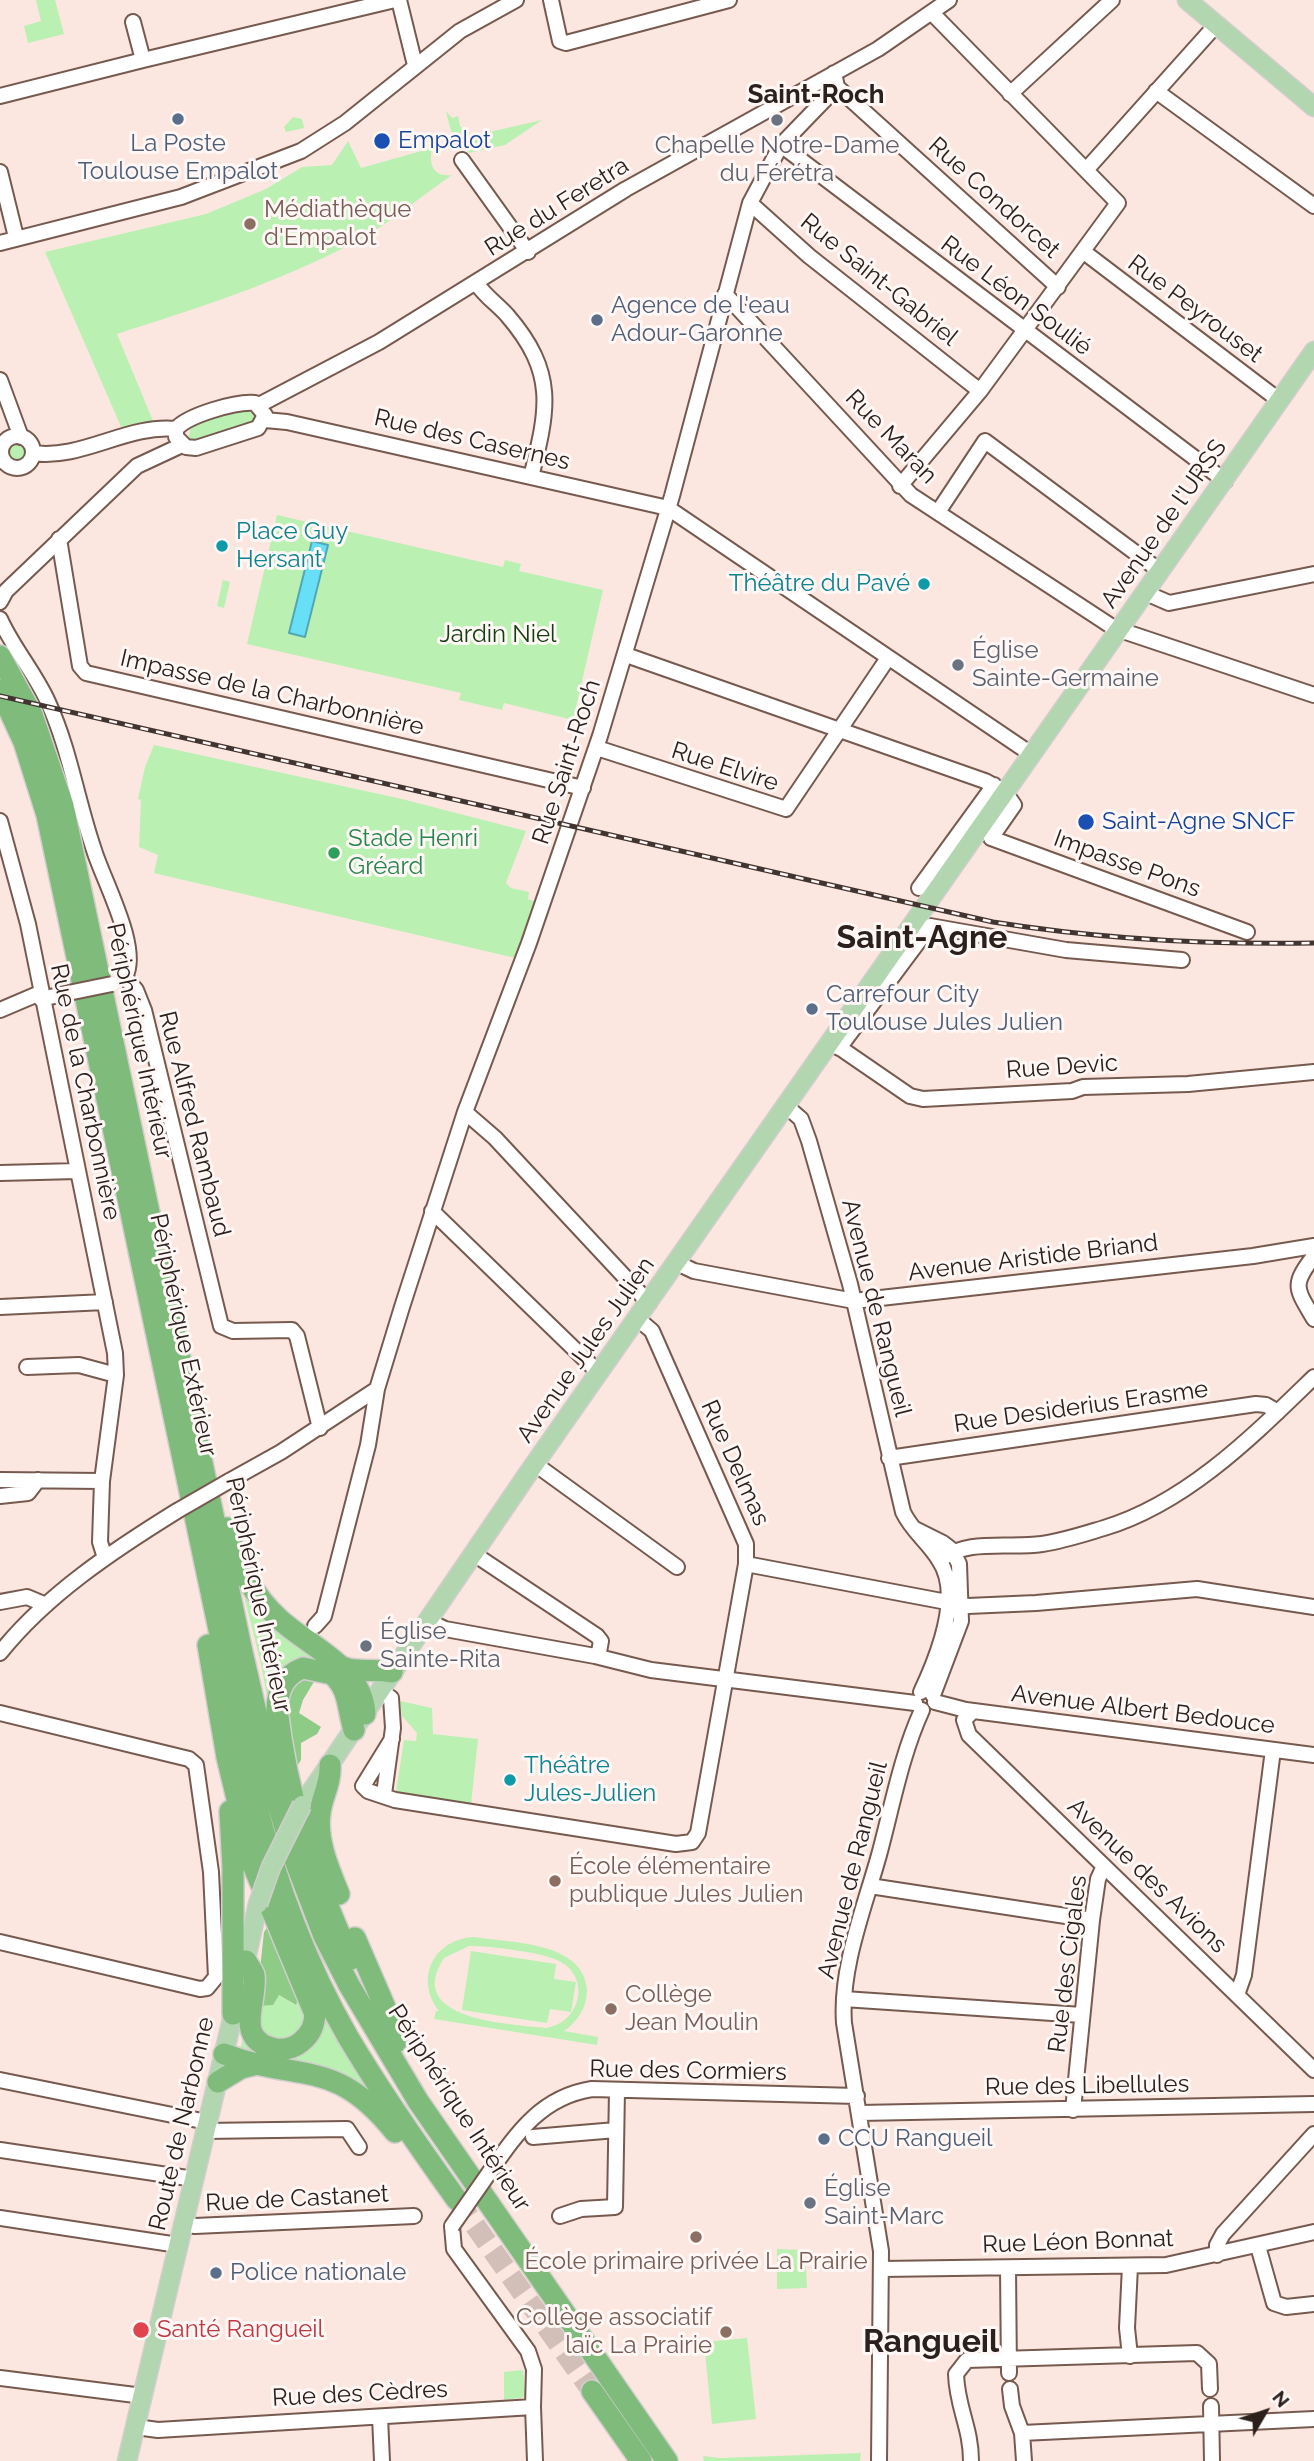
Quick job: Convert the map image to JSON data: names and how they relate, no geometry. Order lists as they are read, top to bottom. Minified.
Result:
{"streets":{"highway":["Périphérique Intérieur","Périphérique Extérieur"],"main road":["Avenue de l'URSS","Avenue Jules Julien","Route de Narbonne"],"street":["Rue Condorcet","Rue du Feretra","Rue Saint-Gabriel","Rue Léon Soulié","Rue Peyrouset","Rue Maran","Rue des Casernes","Impasse de la Charbonnière","Rue Saint-Roch","Rue Elvire","Impasse Pons","Rue Devic","Rue de la Charbonnière","Rue Alfred Rambaud","Avenue Aristide Briand","Avenue de Rangueil","Rue Desiderius Erasme","Rue Delmas","Avenue Albert Bedouce","Avenue des Avions","Rue des Cigales","Rue des Cormiers","Rue des Libellules","Rue de Castanet","Rue Léon Bonnat","Rue des Cèdres"]},"crossings":[["Rue Condorcet","Rue du Feretra"],["Rue Condorcet","Rue Saint-Roch"],["Rue du Feretra","Rue Saint-Roch"],["Rue Saint-Gabriel","Rue Saint-Roch"],["Rue Léon Soulié","Avenue de l'URSS"],["Rue Léon Soulié","Rue Saint-Roch"],["Rue Peyrouset","Avenue de l'URSS"],["Rue Maran","Avenue de l'URSS"],["Rue Maran","Rue Saint-Roch"],["Rue des Casernes","Rue Saint-Roch"],["Avenue de l'URSS","Impasse Pons"],["Avenue de l'URSS","Avenue Jules Julien"],["Impasse de la Charbonnière","Rue Saint-Roch"],["Rue Saint-Roch","Rue Elvire"],["Rue Devic","Avenue Jules Julien"],["Avenue Aristide Briand","Avenue de Rangueil"],["Avenue Aristide Briand","Avenue Jules Julien"],["Avenue de Rangueil","Avenue Jules Julien"],["Avenue de Rangueil","Rue Desiderius Erasme"],["Avenue de Rangueil","Avenue Albert Bedouce"],["Avenue de Rangueil","Rue des Cormiers"],["Avenue de Rangueil","Rue des Libellules"],["Avenue de Rangueil","Rue Léon Bonnat"],["Avenue Jules Julien","Rue Delmas"],["Avenue Jules Julien","Avenue Albert Bedouce"],["Avenue Jules Julien","Route de Narbonne"],["Rue Delmas","Avenue Albert Bedouce"],["Avenue Albert Bedouce","Avenue des Avions"],["Avenue des Avions","Rue des Cigales"],["Rue des Cigales","Rue des Libellules"],["Rue des Cormiers","Rue des Cèdres"],["Route de Narbonne","Rue de Castanet"],["Route de Narbonne","Rue des Cèdres"]],"districts":["Saint-Roch","Saint-Agne","Rangueil"],"parks":["Jardin Niel"],"places":["La Poste Toulouse Empalot","Chapelle Notre-Dame du Férétra","Empalot","Médiathèque d'Empalot","Agence de l'eau Adour-Garonne","Place Guy Hersant","Théâtre du Pavé","Église Sainte-Germaine","Saint-Agne SNCF","Stade Henri Gréard","Carrefour City Toulouse Jules Julien","Église Sainte-Rita","Théâtre Jules-Julien","École élémentaire publique Jules Julien","Collège Jean Moulin","CCU Rangueil","Église Saint-Marc","École primaire privée La Prairie","Police nationale","Santé Rangueil","Collège associatif laïc La Prairie"],"north":"top right"}
